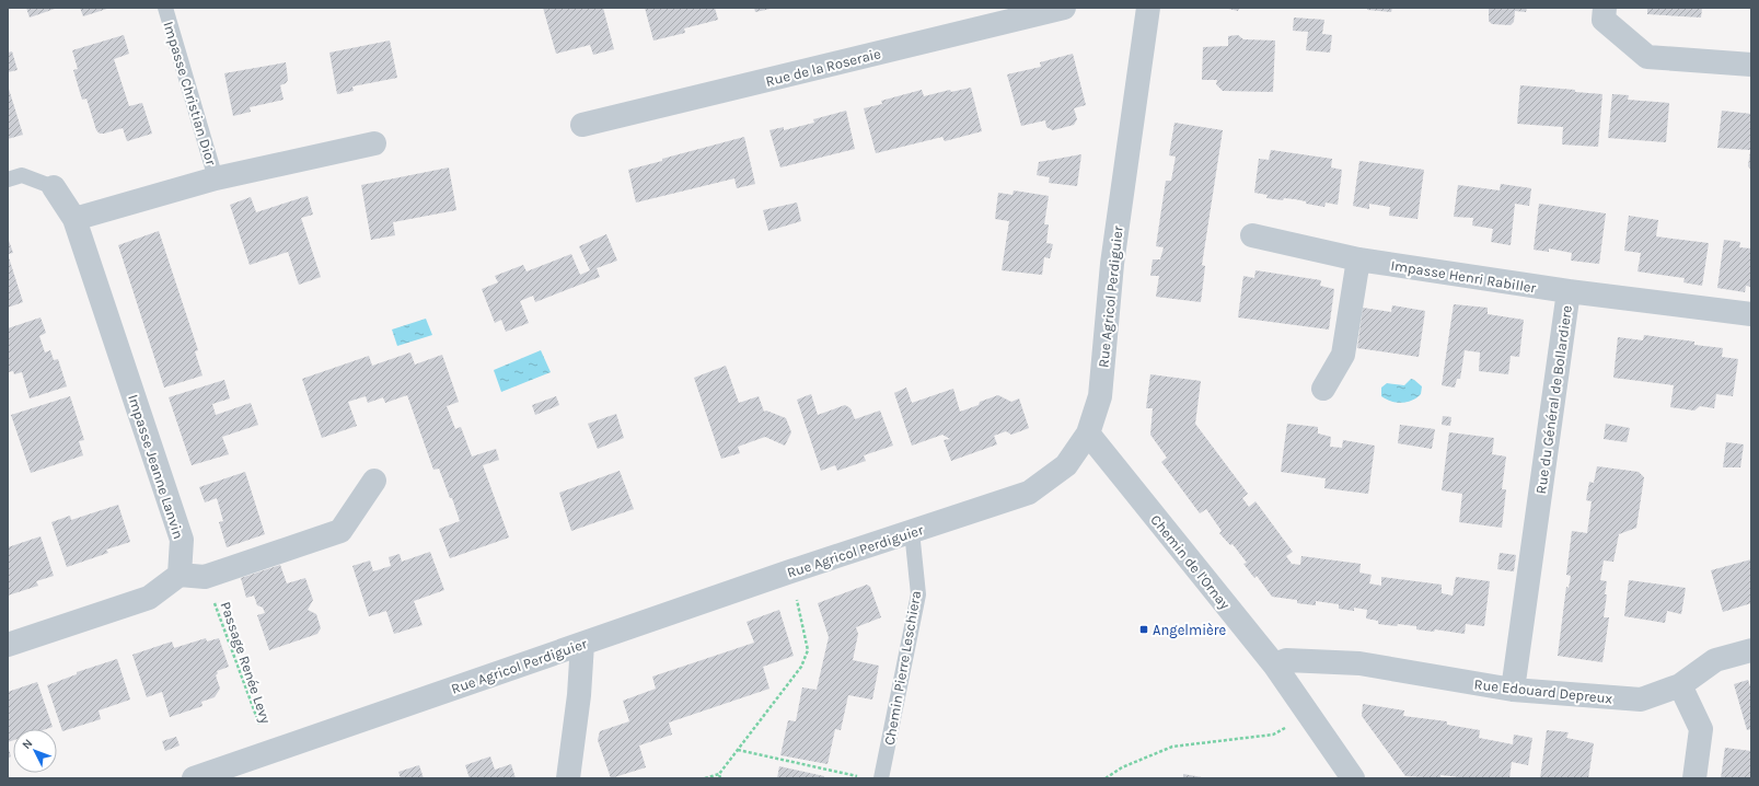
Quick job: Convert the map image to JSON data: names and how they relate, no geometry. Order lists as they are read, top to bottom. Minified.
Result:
{"streets":{"street":["Rue de la Roseraie","Impasse Christian Dior","Impasse Henri Rabiller","Rue Agricol Perdiguier","Rue du Général de Bollardiere","Impasse Jeanne Lanvin","Chemin de l'Ornay","Rue Edouard Depreux"],"lane":["Chemin Pierre Leschiera"],"path":["Passage Renée Levy"]},"crossings":[["Impasse Christian Dior","Impasse Jeanne Lanvin"],["Impasse Henri Rabiller","Rue du Général de Bollardiere"],["Rue Agricol Perdiguier","Chemin de l'Ornay"],["Rue Agricol Perdiguier","Passage Renée Levy"],["Rue Agricol Perdiguier","Chemin Pierre Leschiera"],["Rue du Général de Bollardiere","Rue Edouard Depreux"],["Chemin de l'Ornay","Rue Edouard Depreux"]],"places":{"transit":["Angelmière"]},"north":"top left"}
